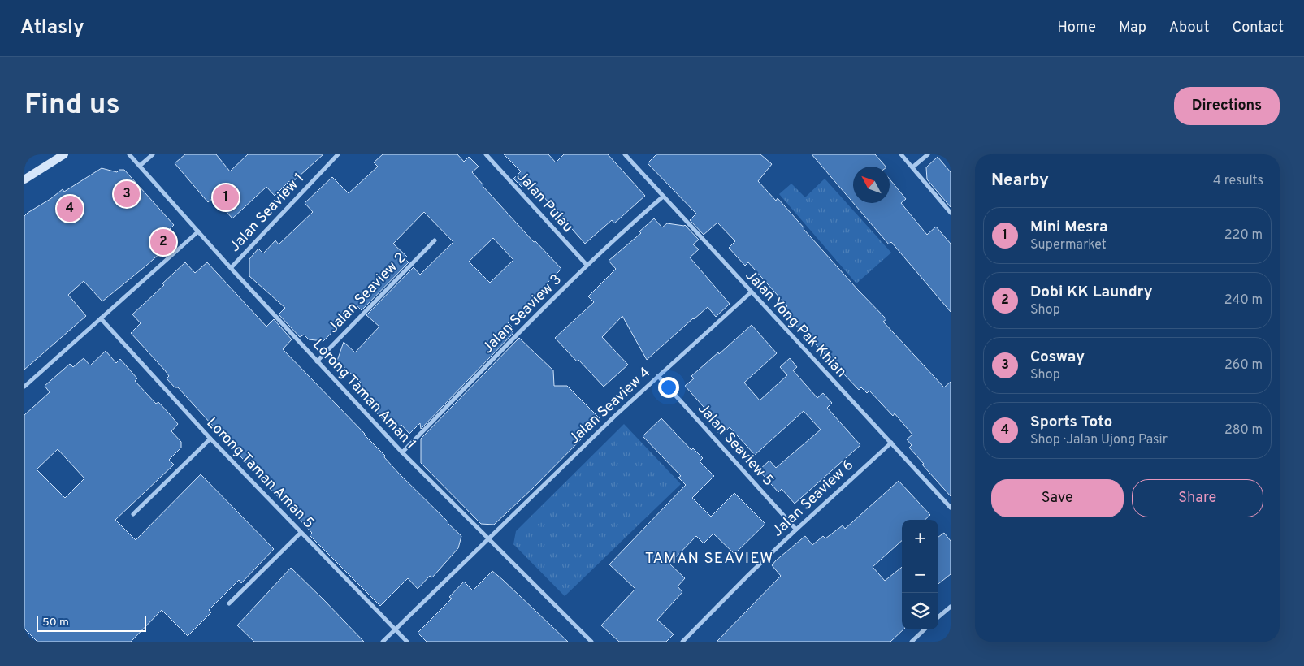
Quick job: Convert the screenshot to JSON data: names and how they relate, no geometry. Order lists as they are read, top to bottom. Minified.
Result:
{"streets":{"street":["Jalan Pulau","Jalan Seaview 1","Jalan Seaview 2","Jalan Seaview 3","Jalan Yong Pak Khian","Lorong Taman Aman 1","Jalan Seaview 4","Jalan Seaview 5","Lorong Taman Aman 5","Jalan Seaview 6"]},"crossings":[["Jalan Pulau","Jalan Seaview 3"],["Jalan Seaview 1","Lorong Taman Aman 1"],["Jalan Seaview 2","Lorong Taman Aman 1"],["Jalan Seaview 3","Jalan Yong Pak Khian"],["Jalan Seaview 3","Lorong Taman Aman 1"],["Jalan Yong Pak Khian","Jalan Seaview 4"],["Jalan Yong Pak Khian","Jalan Seaview 6"],["Lorong Taman Aman 1","Jalan Seaview 4"],["Jalan Seaview 4","Jalan Seaview 5"],["Jalan Seaview 4","Lorong Taman Aman 5"],["Jalan Seaview 5","Jalan Seaview 6"]],"districts":["TAMAN SEAVIEW"],"scale_bar":"50 m","north":"top left","page":{"header":"Atlasly","nav":["Home","Map","About","Contact"],"buttons":["Directions",["Save","Share"]],"title":"Find us","heading":["Nearby","4 results"],"pins":["3","1","4","2"],"list":[{"mark":"1","name":"Mini Mesra","note":"Supermarket","value":"220 m"},{"mark":"2","name":"Dobi KK Laundry","note":"Shop","value":"240 m"},{"mark":"3","name":"Cosway","note":"Shop","value":"260 m"},{"mark":"4","name":"Sports Toto","note":"Shop · Jalan Ujong Pasir","value":"280 m"}],"map_buttons":["+","−"],"scale":"50 m"}}
